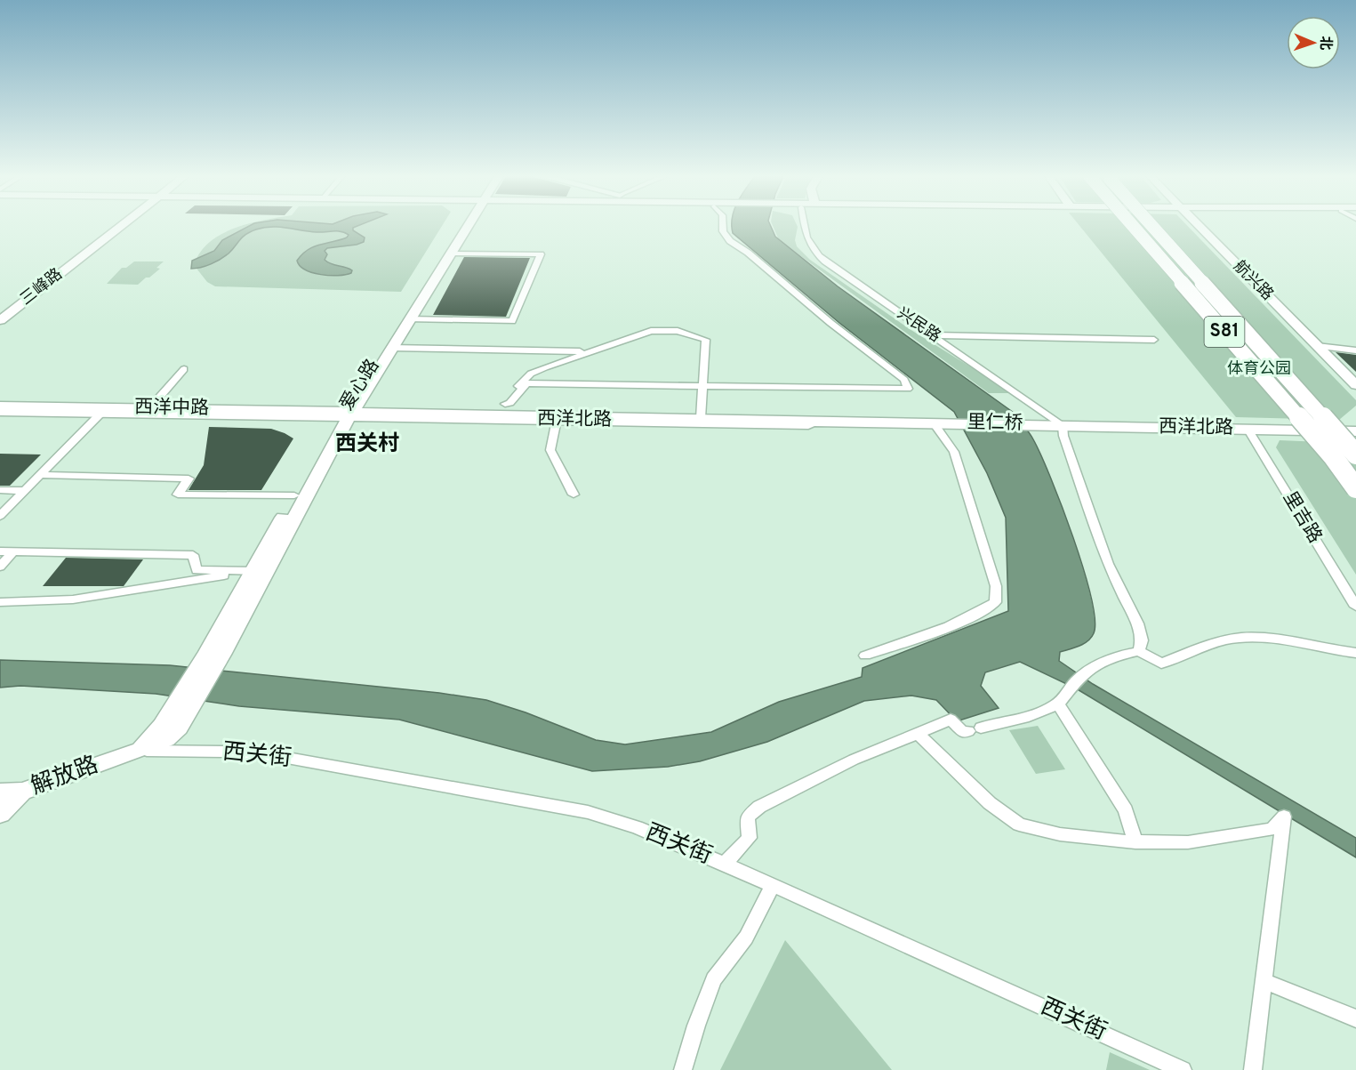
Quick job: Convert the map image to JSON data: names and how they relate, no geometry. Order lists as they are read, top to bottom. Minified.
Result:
{"streets":{"highway":["S81"],"main road":["航兴路","三峰路","爱心路","西洋中路","西洋北路","里仁桥","解放路"],"street":["兴民路","里吉路","西关街"]},"crossings":[["兴民路","西洋北路"],["爱心路","西洋中路"],["爱心路","西洋北路"],["爱心路","西关街"],["爱心路","解放路"],["西洋中路","西洋北路"],["西洋北路","里仁桥"],["西洋北路","里吉路"],["西关街","解放路"]],"districts":["西关村"],"parks":["体育公园"],"north":"right"}
